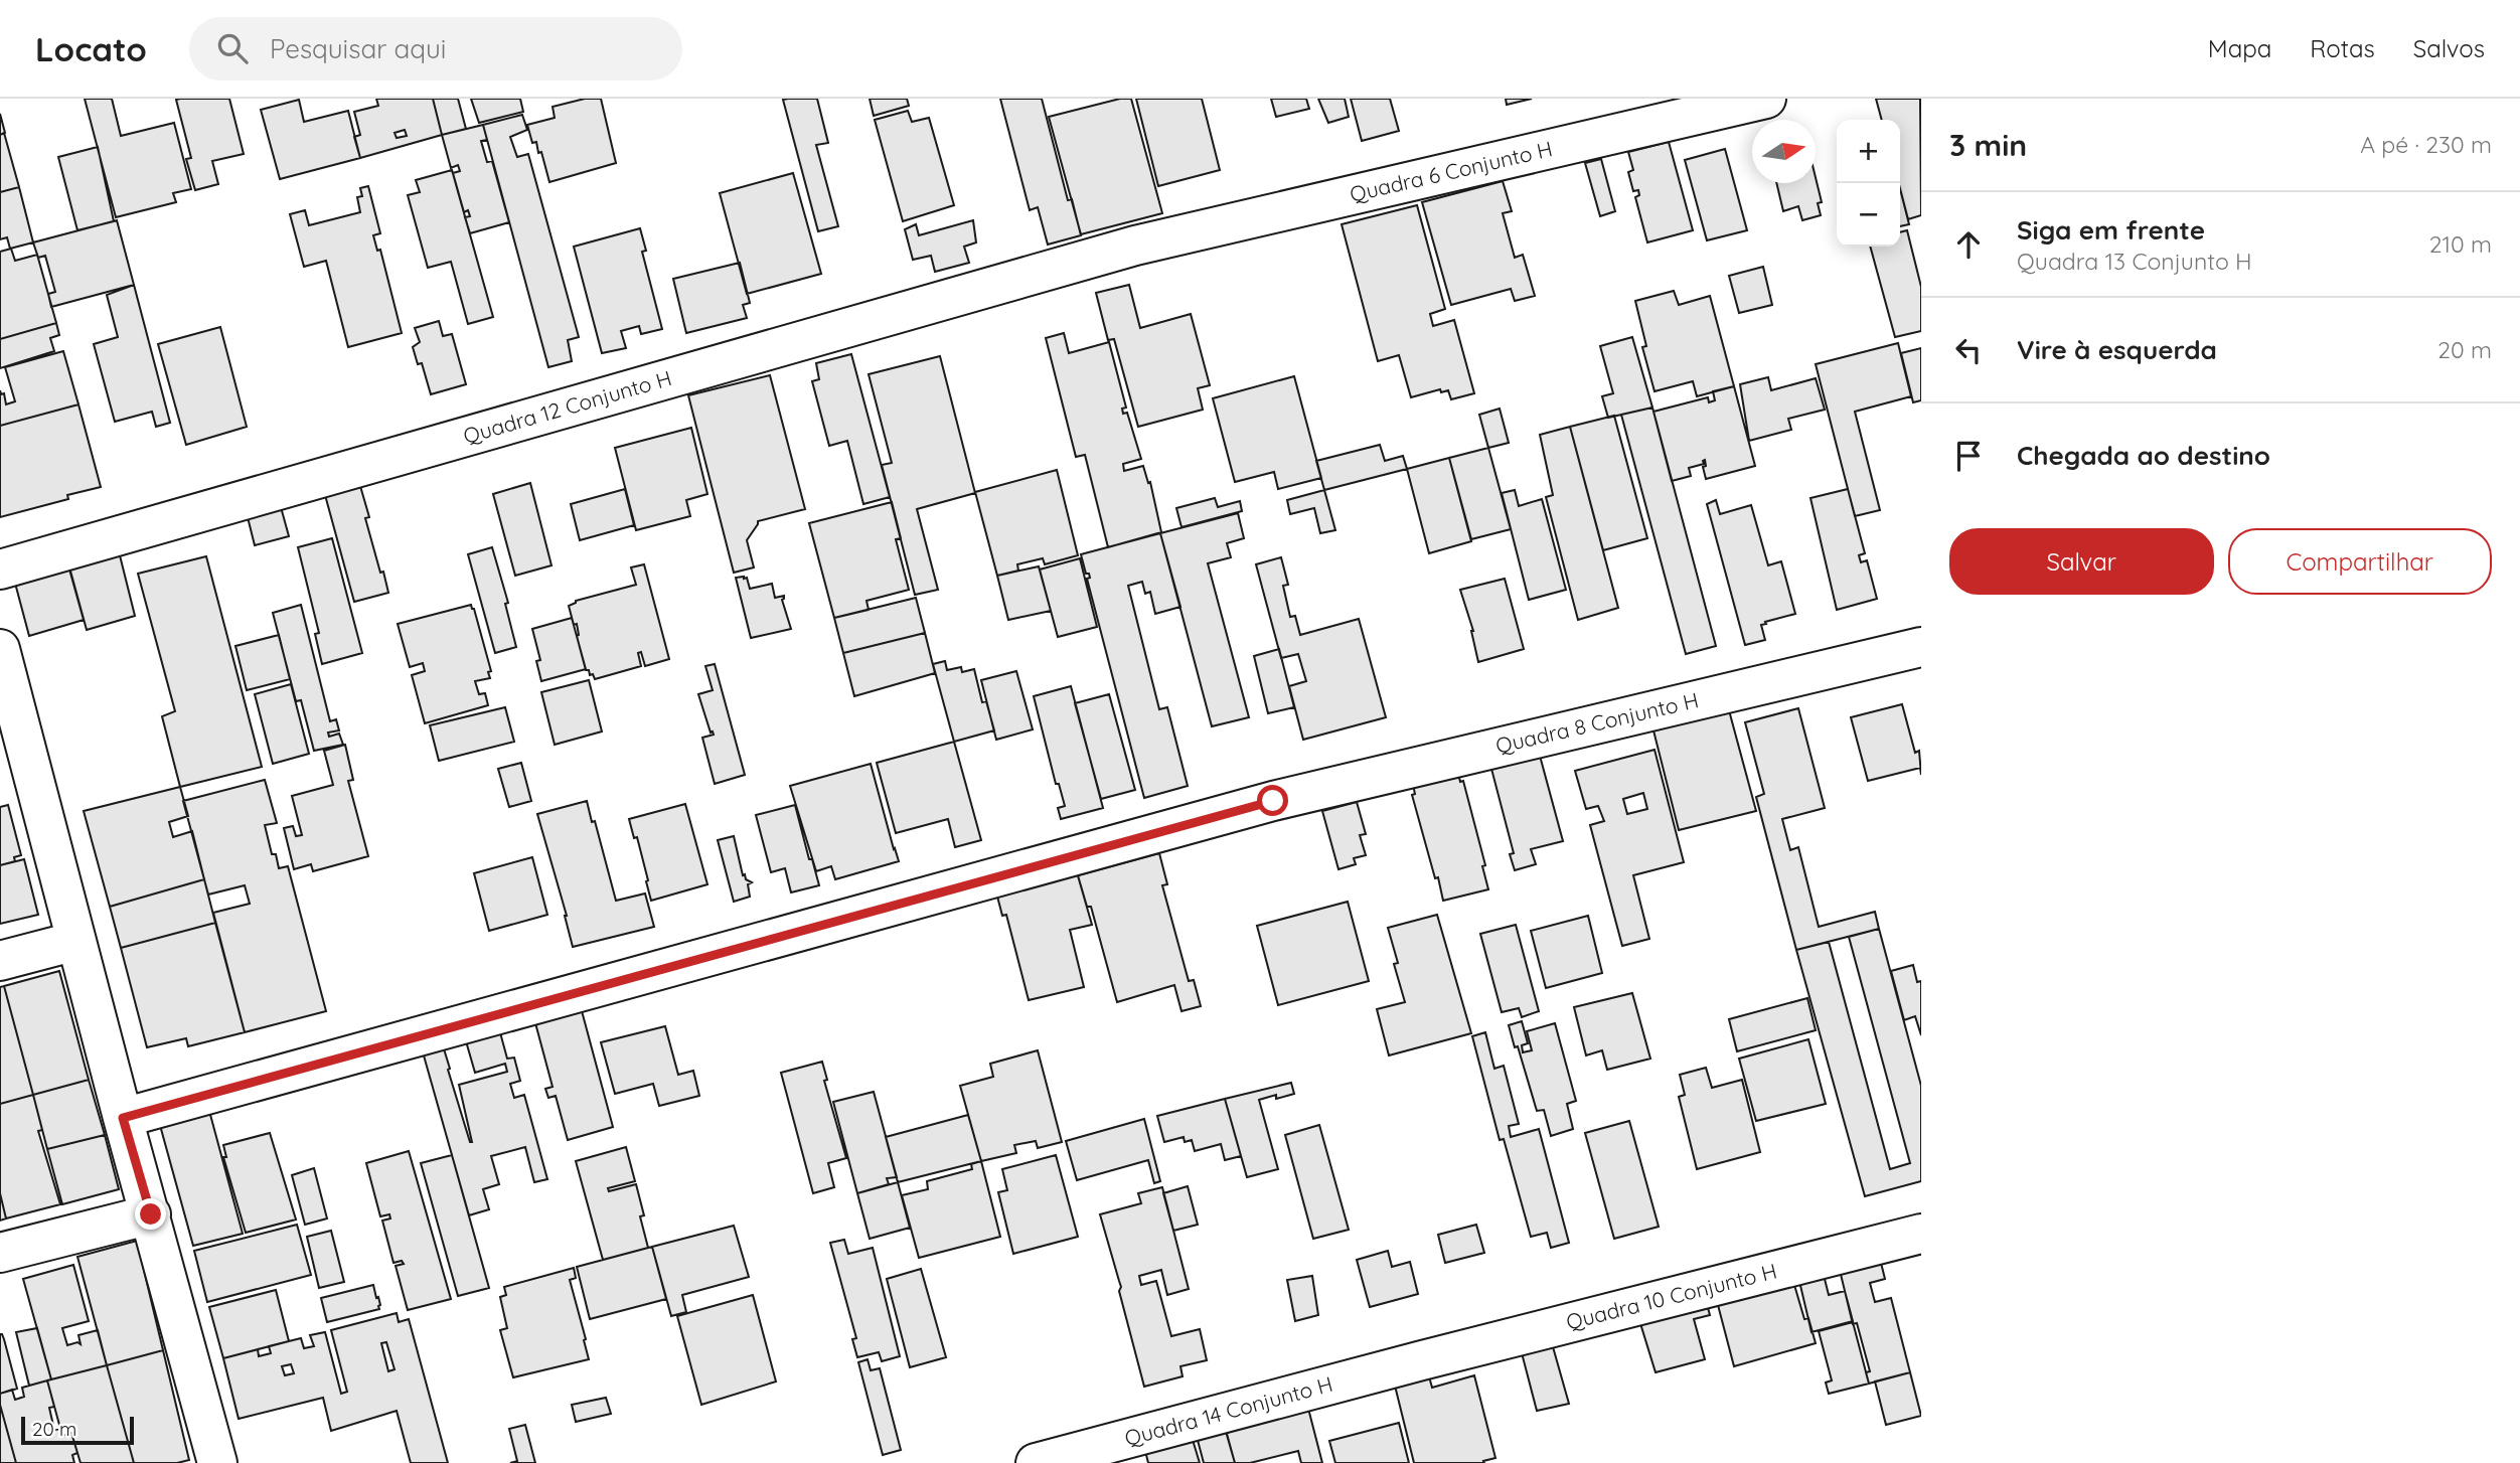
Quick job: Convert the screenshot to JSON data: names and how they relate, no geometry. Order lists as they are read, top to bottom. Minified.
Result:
{"streets":{"street":["Quadra 6 Conjunto H","Quadra 12 Conjunto H","Quadra 8 Conjunto H","Quadra 10 Conjunto H","Quadra 14 Conjunto H"]},"crossings":[["Quadra 6 Conjunto H","Quadra 12 Conjunto H"],["Quadra 10 Conjunto H","Quadra 14 Conjunto H"]],"scale_bar":"20 m","north":"right","page":{"header":"Locato","search":"Pesquisar aqui","nav":["Mapa","Rotas","Salvos"],"heading":["3 min","A pé · 230 m"],"map_buttons":["+","−"],"list":[["Siga em frente","Quadra 13 Conjunto H","210 m"],["Vire à esquerda","20 m"],"Chegada ao destino"],"buttons":["Salvar","Compartilhar"],"scale":"20 m"}}
